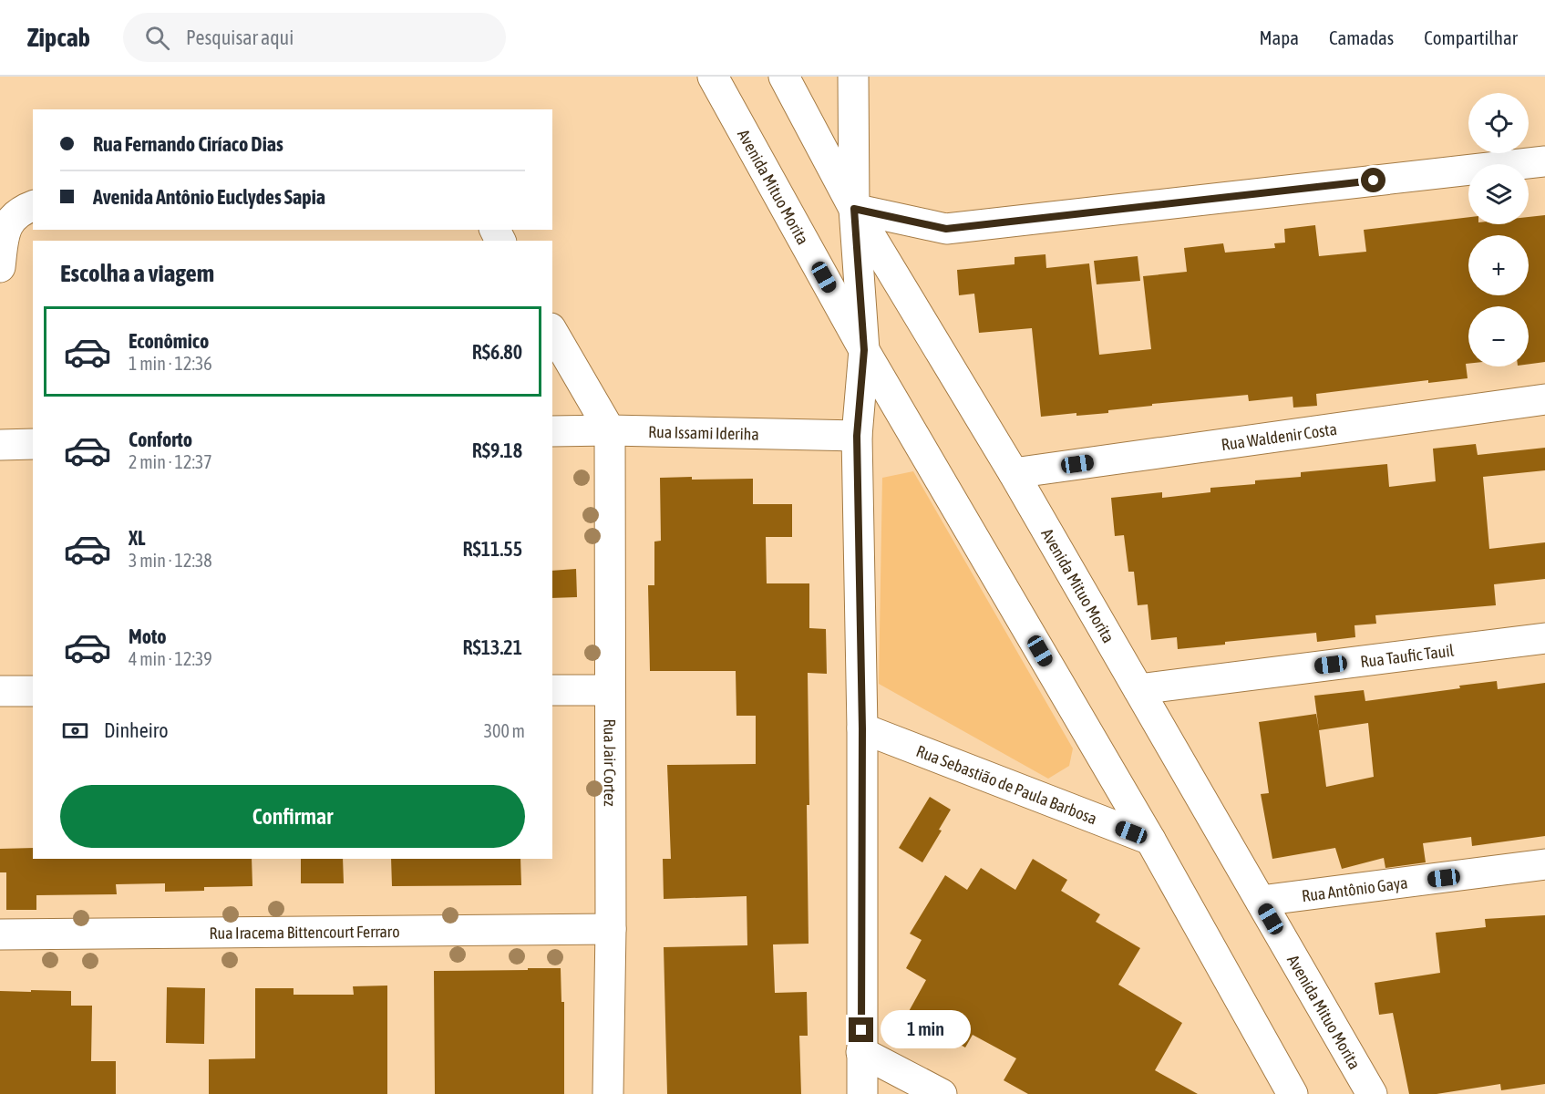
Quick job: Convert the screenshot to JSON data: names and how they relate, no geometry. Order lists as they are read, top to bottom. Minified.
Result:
{"streets":{"street":["Avenida Mituo Morita","Rua Issami Ideriha","Rua Waldenir Costa","Rua Taufic Tauil","Rua Jair Cortez","Rua Sebastião de Paula Barbosa","Rua Antônio Gaya","Rua Iracema Bittencourt Ferraro"]},"crossings":[["Avenida Mituo Morita","Rua Waldenir Costa"],["Avenida Mituo Morita","Rua Taufic Tauil"],["Avenida Mituo Morita","Rua Sebastião de Paula Barbosa"],["Avenida Mituo Morita","Rua Antônio Gaya"],["Rua Issami Ideriha","Rua Jair Cortez"],["Rua Jair Cortez","Rua Iracema Bittencourt Ferraro"]],"page":{"header":"Zipcab","search":"Pesquisar aqui","nav":["Mapa","Camadas","Compartilhar"],"map_buttons":["+","−"],"banner":["Rua Fernando Ciríaco Dias","Avenida Antônio Euclydes Sapia"],"heading":"Escolha a viagem","list":[{"name":"Econômico","note":"1 min · 12:36","value":"R$6.80"},{"name":"Conforto","note":"2 min · 12:37","value":"R$9.18"},{"name":"XL","note":"3 min · 12:38","value":"R$11.55"},{"name":"Moto","note":"4 min · 12:39","value":"R$13.21"}],"pay":["Dinheiro","300 m"],"buttons":"Confirmar","bubble":"1 min"}}
